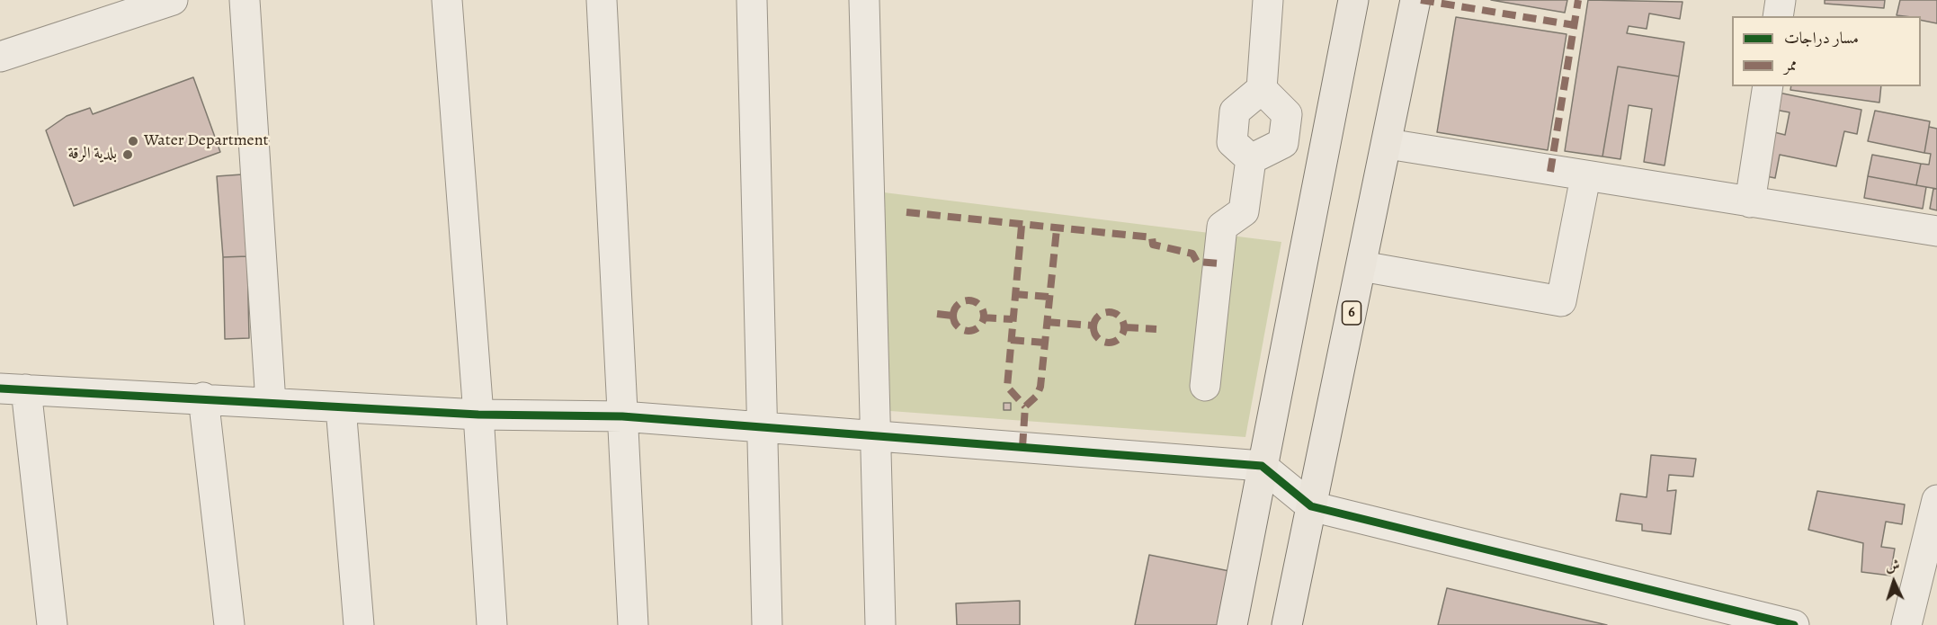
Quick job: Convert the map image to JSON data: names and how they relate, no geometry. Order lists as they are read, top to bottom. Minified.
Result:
{"streets":{"main road":["6"]},"places":["Water Department","بلدية الرقة"],"legend":["مسار دراجات","ممر"],"north":"top"}
